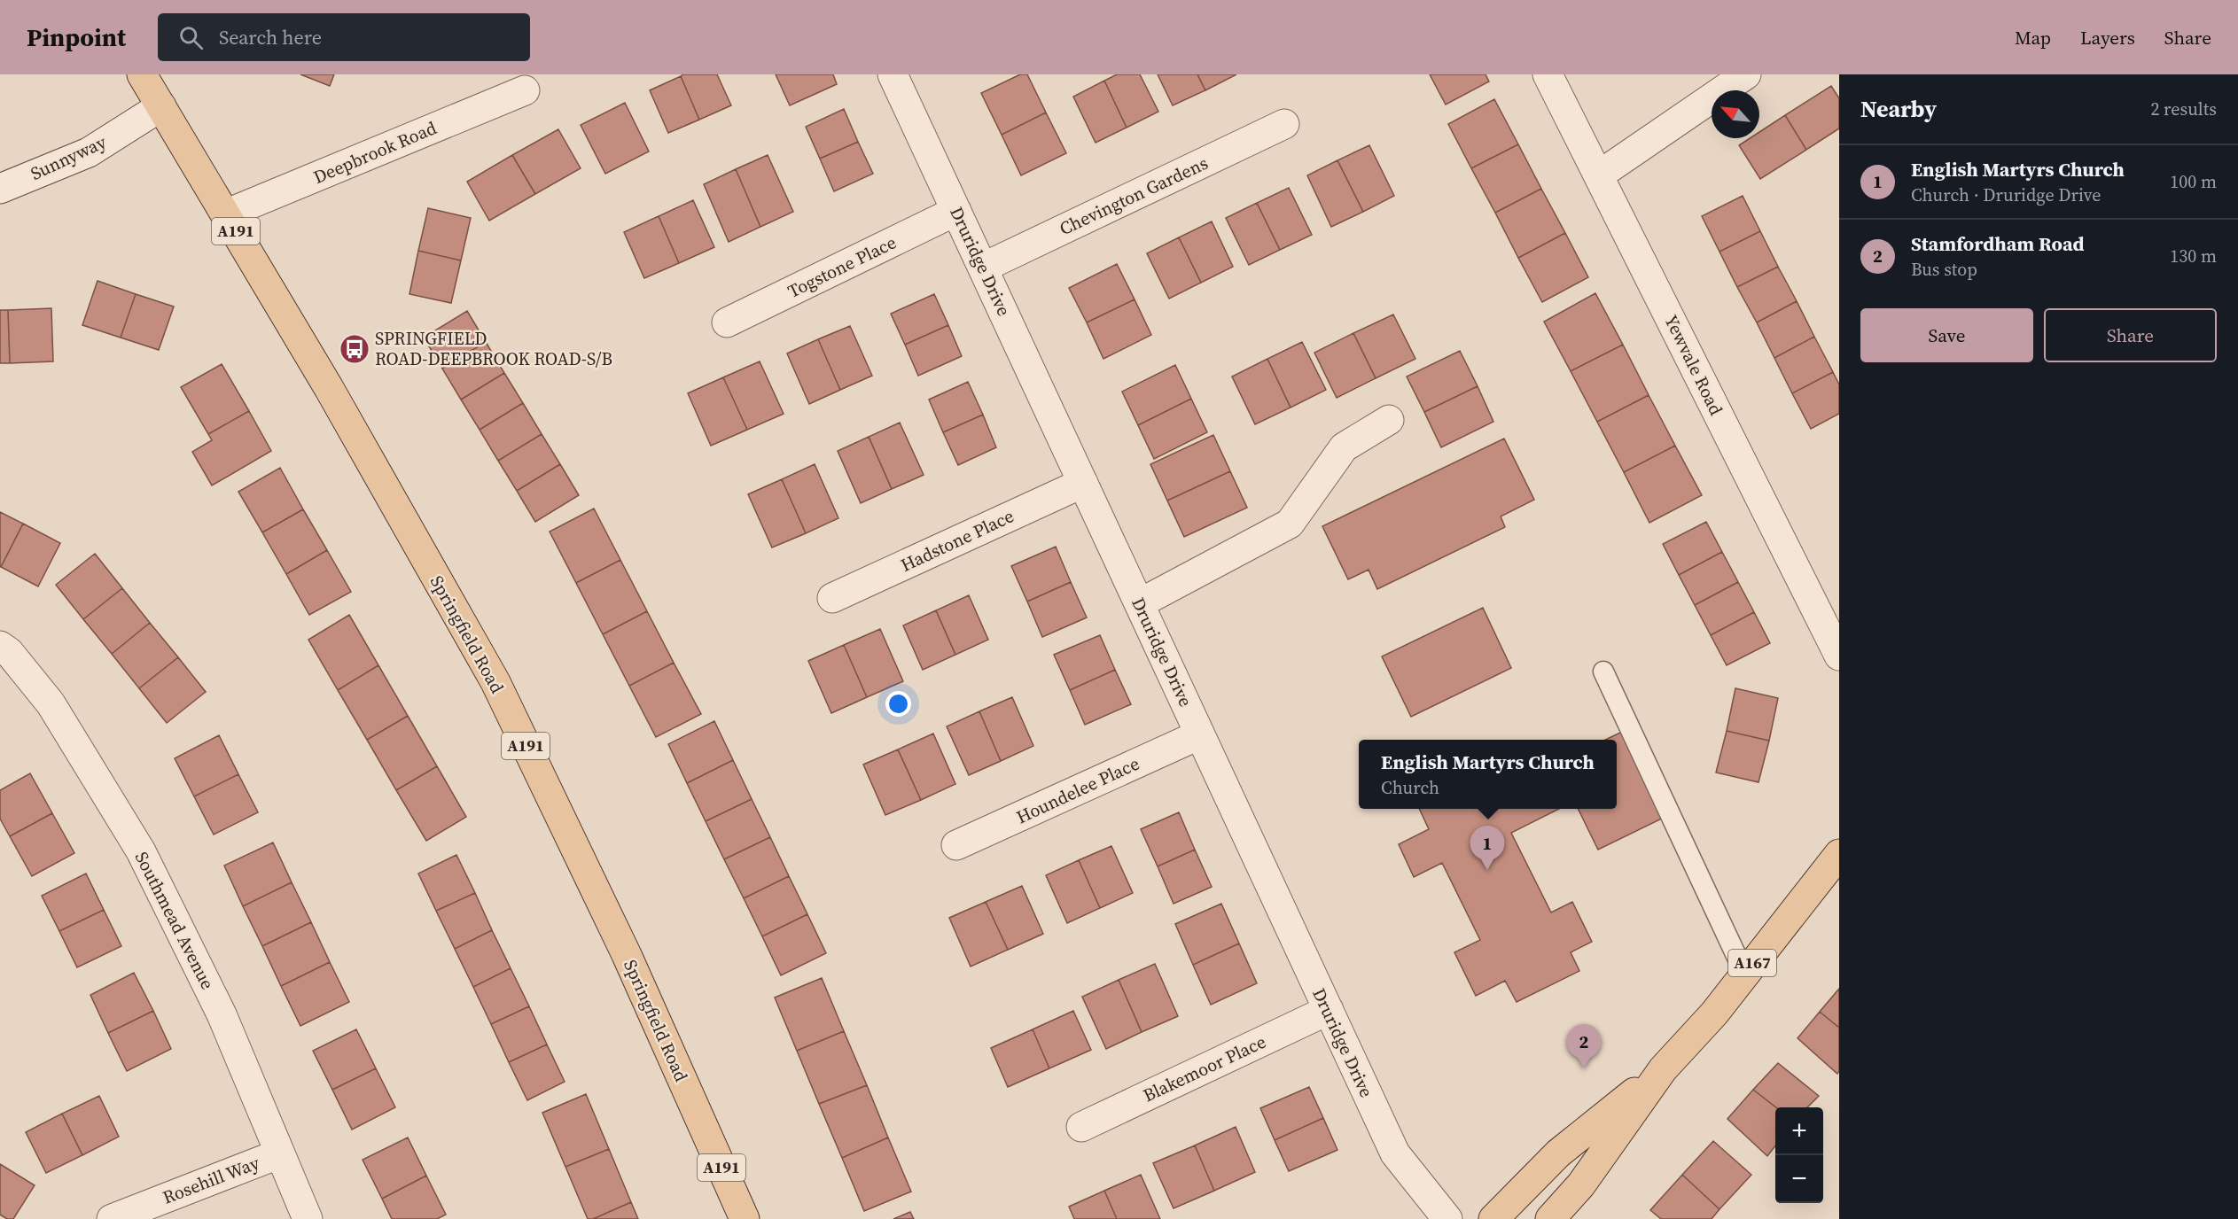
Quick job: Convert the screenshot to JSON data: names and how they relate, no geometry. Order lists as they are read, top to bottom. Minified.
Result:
{"streets":{"main road":["A191","Springfield Road","A167"],"street":["Deepbrook Road","Sunnyway","Chevington Gardens","Druridge Drive","Togstone Place","Yewvale Road","Hadstone Place","Houndelee Place","Southmead Avenue","Blakemoor Place","Rosehill Way"]},"crossings":[["Deepbrook Road","Springfield Road"],["Sunnyway","Springfield Road"],["Chevington Gardens","Druridge Drive"],["Druridge Drive","Togstone Place"],["Druridge Drive","Hadstone Place"],["Druridge Drive","Houndelee Place"],["Druridge Drive","Blakemoor Place"],["Southmead Avenue","Rosehill Way"]],"places":{"bus stop":["SPRINGFIELD ROAD-DEEPBROOK ROAD-S/B"]},"north":"top left","page":{"header":"Pinpoint","search":"Search here","nav":["Map","Layers","Share"],"heading":["Nearby","2 results"],"list":[{"mark":"1","name":"English Martyrs Church","note":"Church · Druridge Drive","value":"100 m"},{"mark":"2","name":"Stamfordham Road","note":"Bus stop","value":"130 m"}],"buttons":["Save","Share"],"popup":["English Martyrs Church","Church"],"pins":["1","2"],"map_buttons":["+","−"]}}
